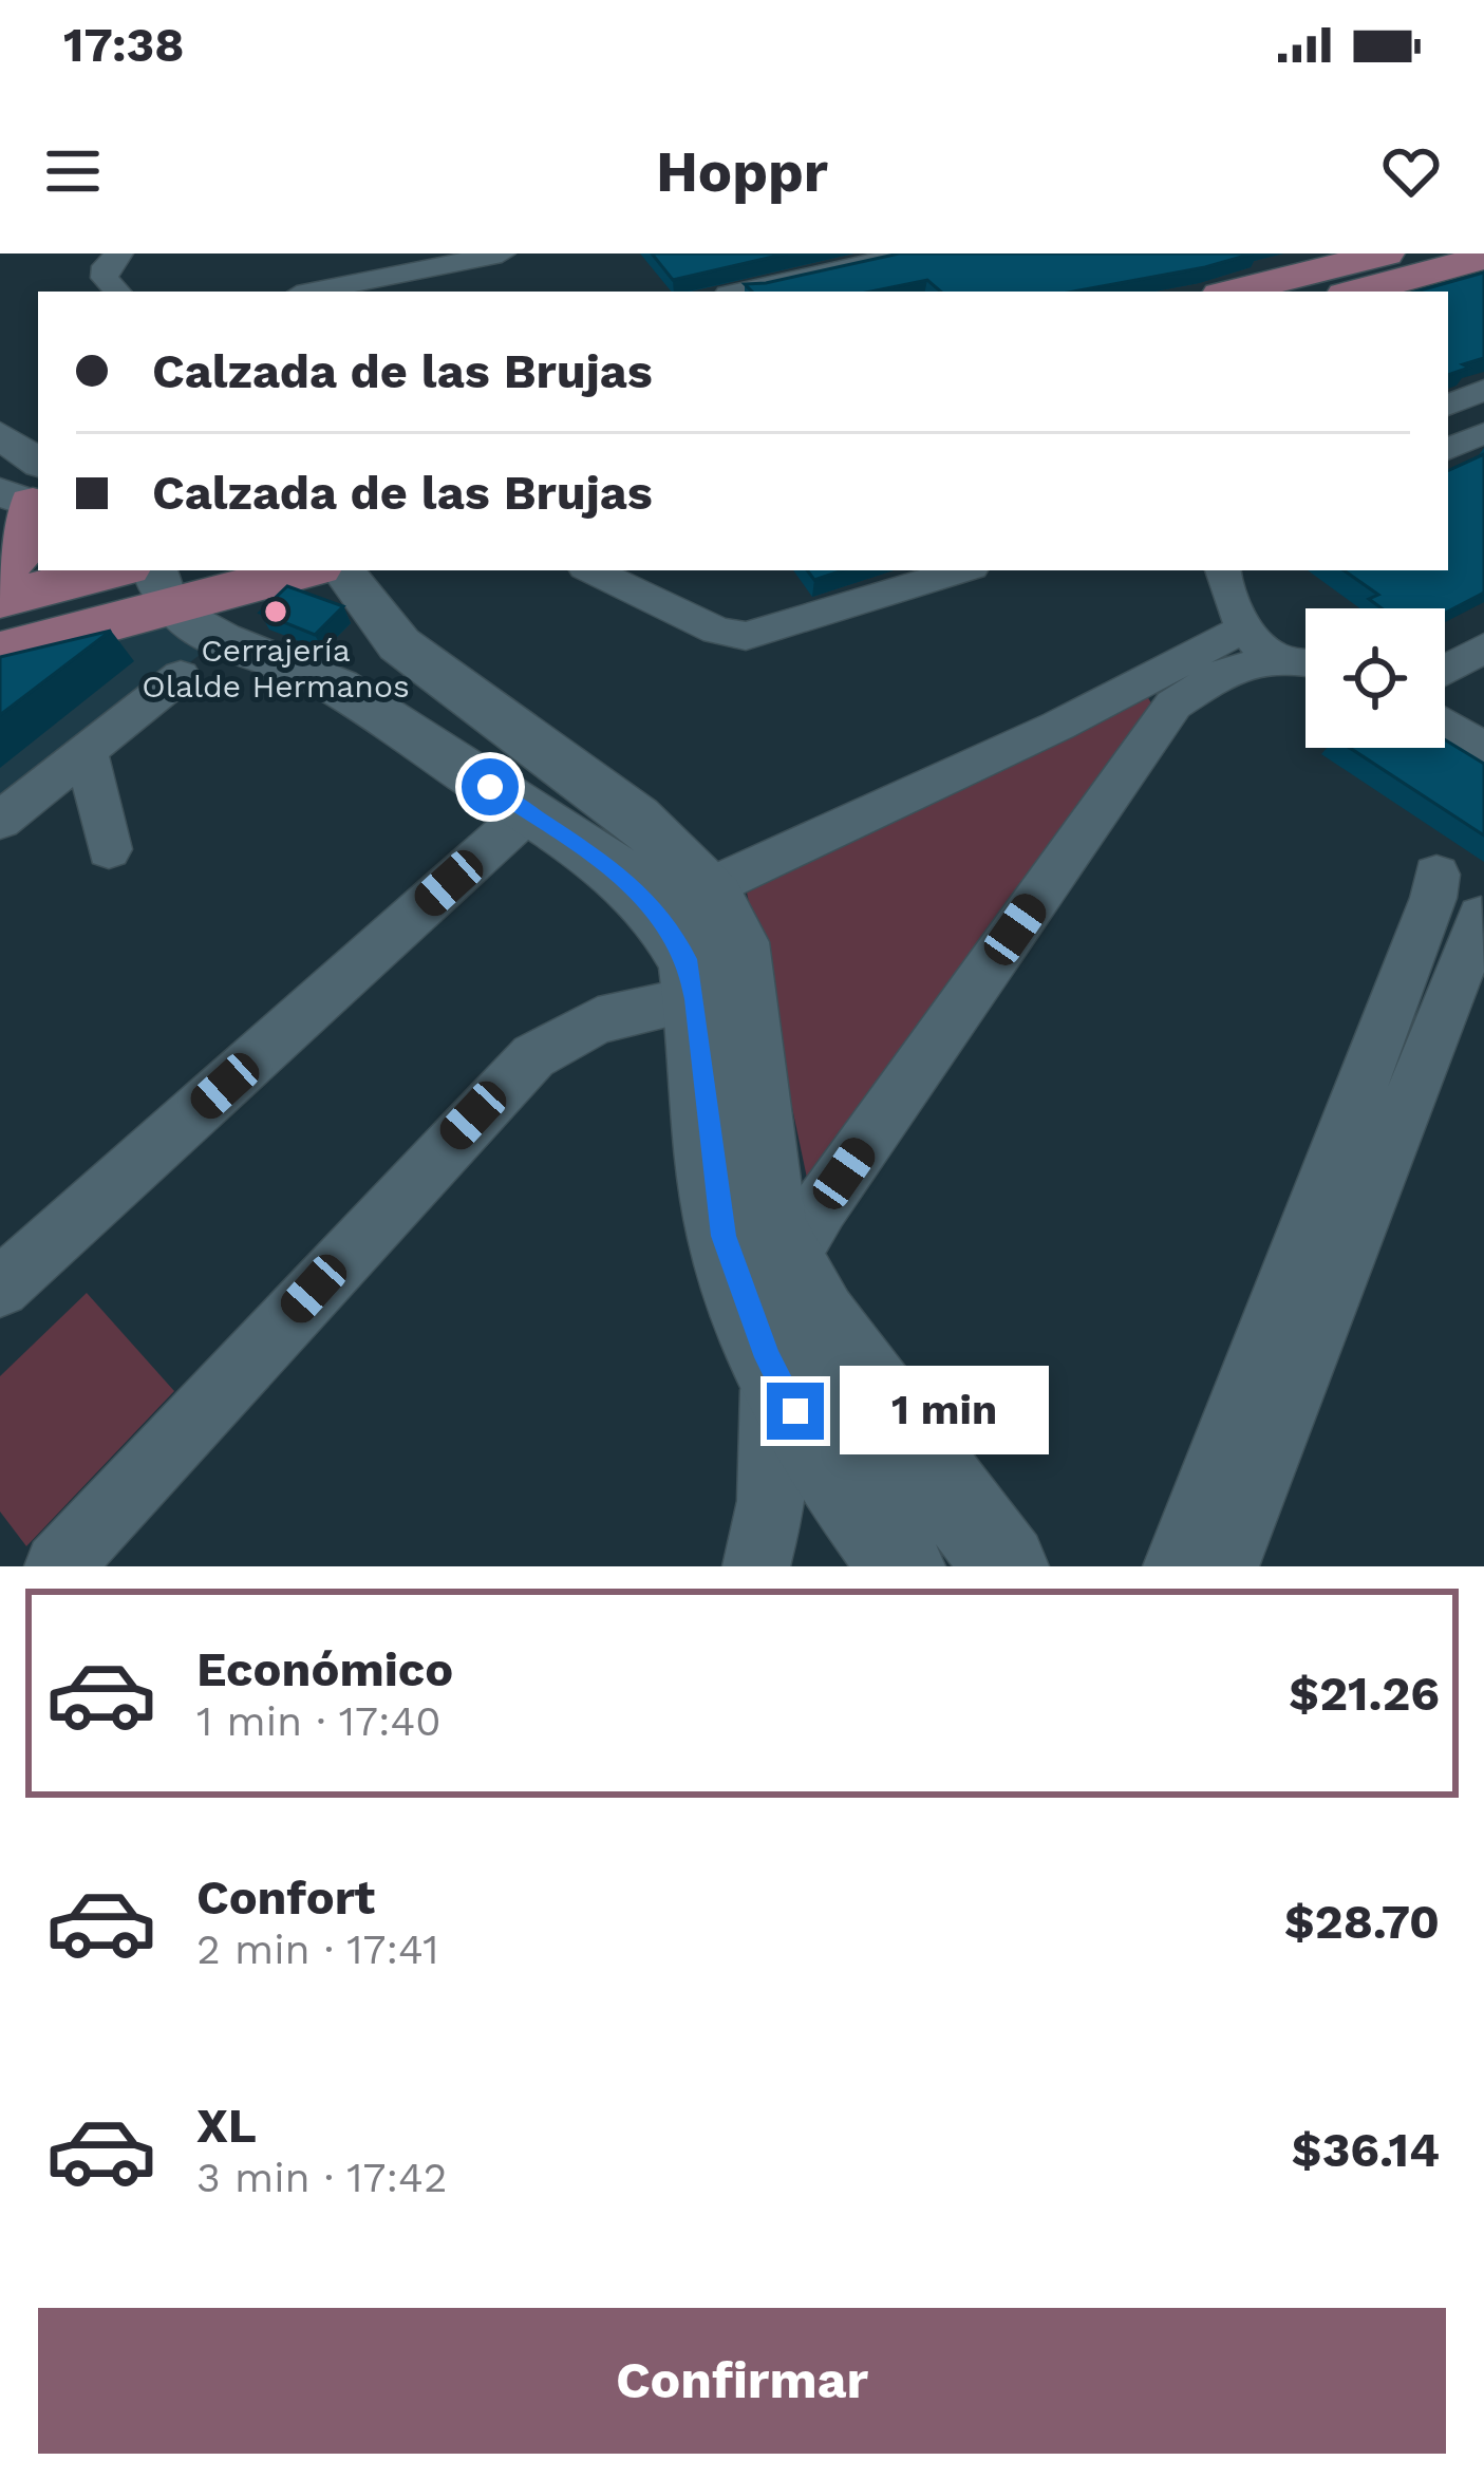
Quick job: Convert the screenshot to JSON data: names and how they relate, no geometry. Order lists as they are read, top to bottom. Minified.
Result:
{"places":["Cerrajería Olalde Hermanos"],"page":{"status":"17:38","header":"Hoppr","banner":["Calzada de las Brujas","Calzada de las Brujas"],"bubble":"1 min","list":[{"name":"Económico","note":"1 min · 17:40","value":"$21.26"},{"name":"Confort","note":"2 min · 17:41","value":"$28.70"},{"name":"XL","note":"3 min · 17:42","value":"$36.14"}],"buttons":"Confirmar"}}
